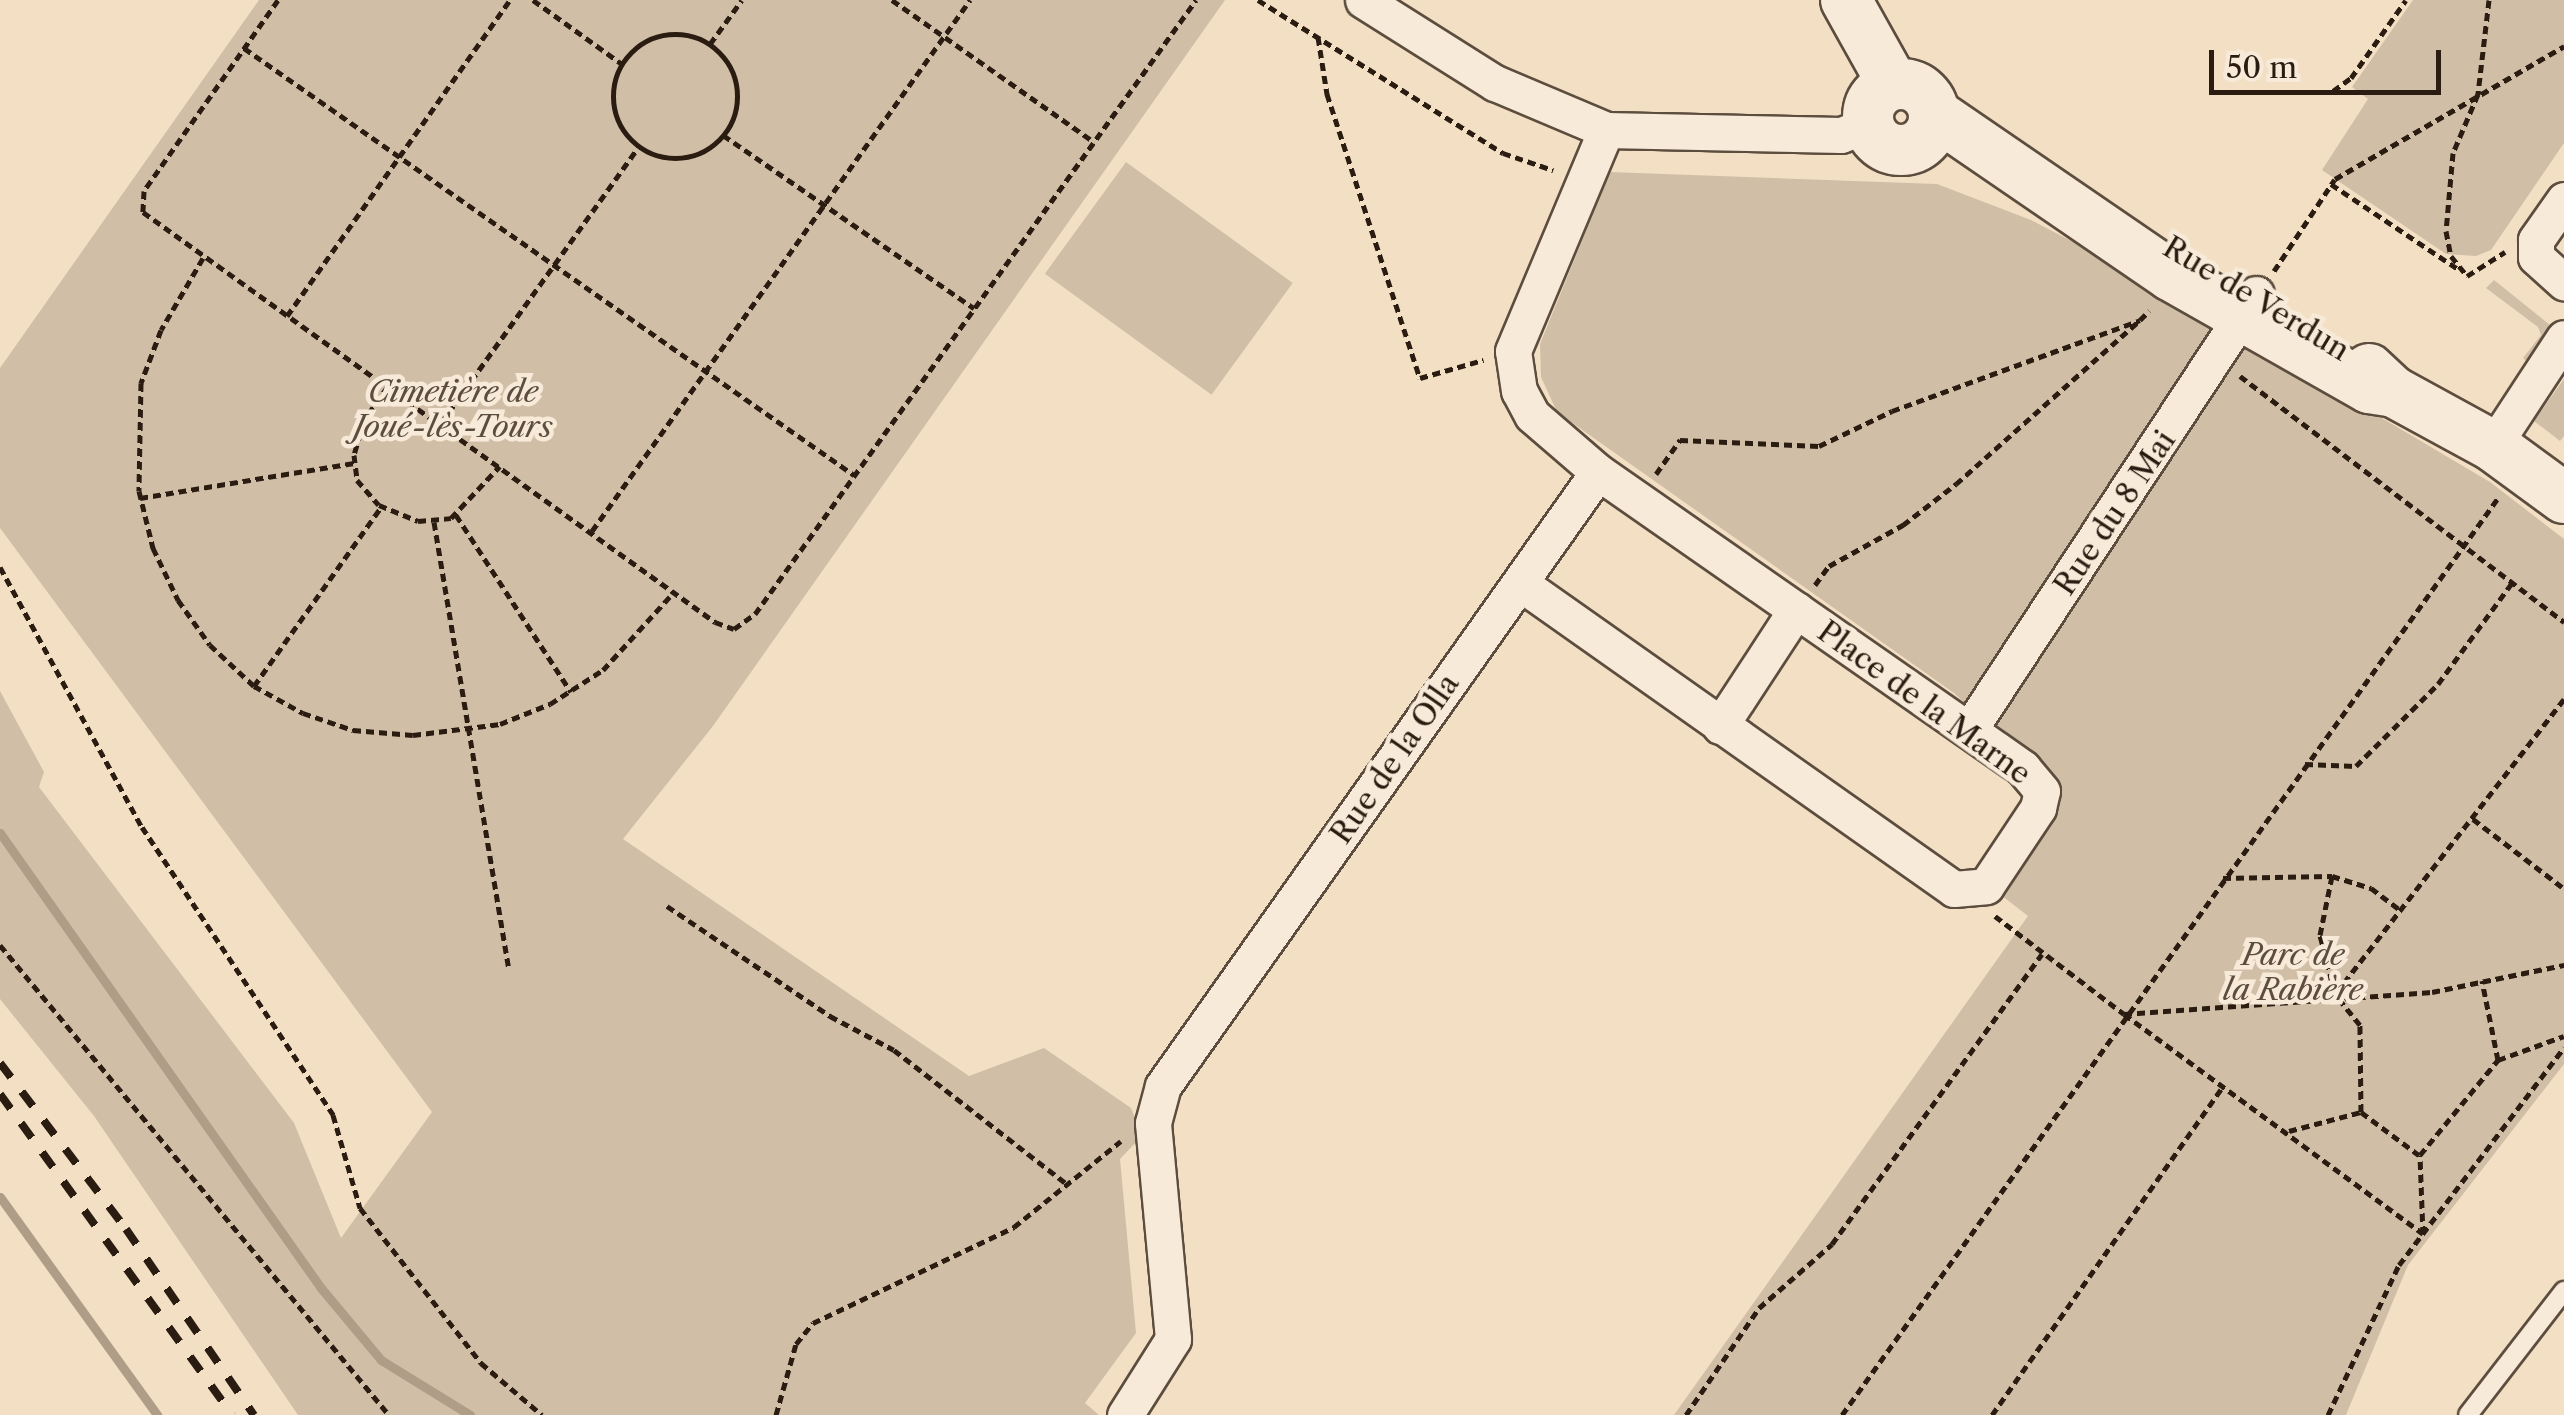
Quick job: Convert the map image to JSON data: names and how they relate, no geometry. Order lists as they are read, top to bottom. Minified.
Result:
{"streets":{"main road":["Rue de Verdun"],"street":["Rue du 8 Mai","Place de la Marne","Rue de la Olla"]},"crossings":[["Rue de Verdun","Rue du 8 Mai"],["Rue du 8 Mai","Place de la Marne"],["Place de la Marne","Rue de la Olla"]],"parks":["Cimetière de Joué-lès-Tours","Parc de la Rabière"],"scale_bar":"50 m"}
